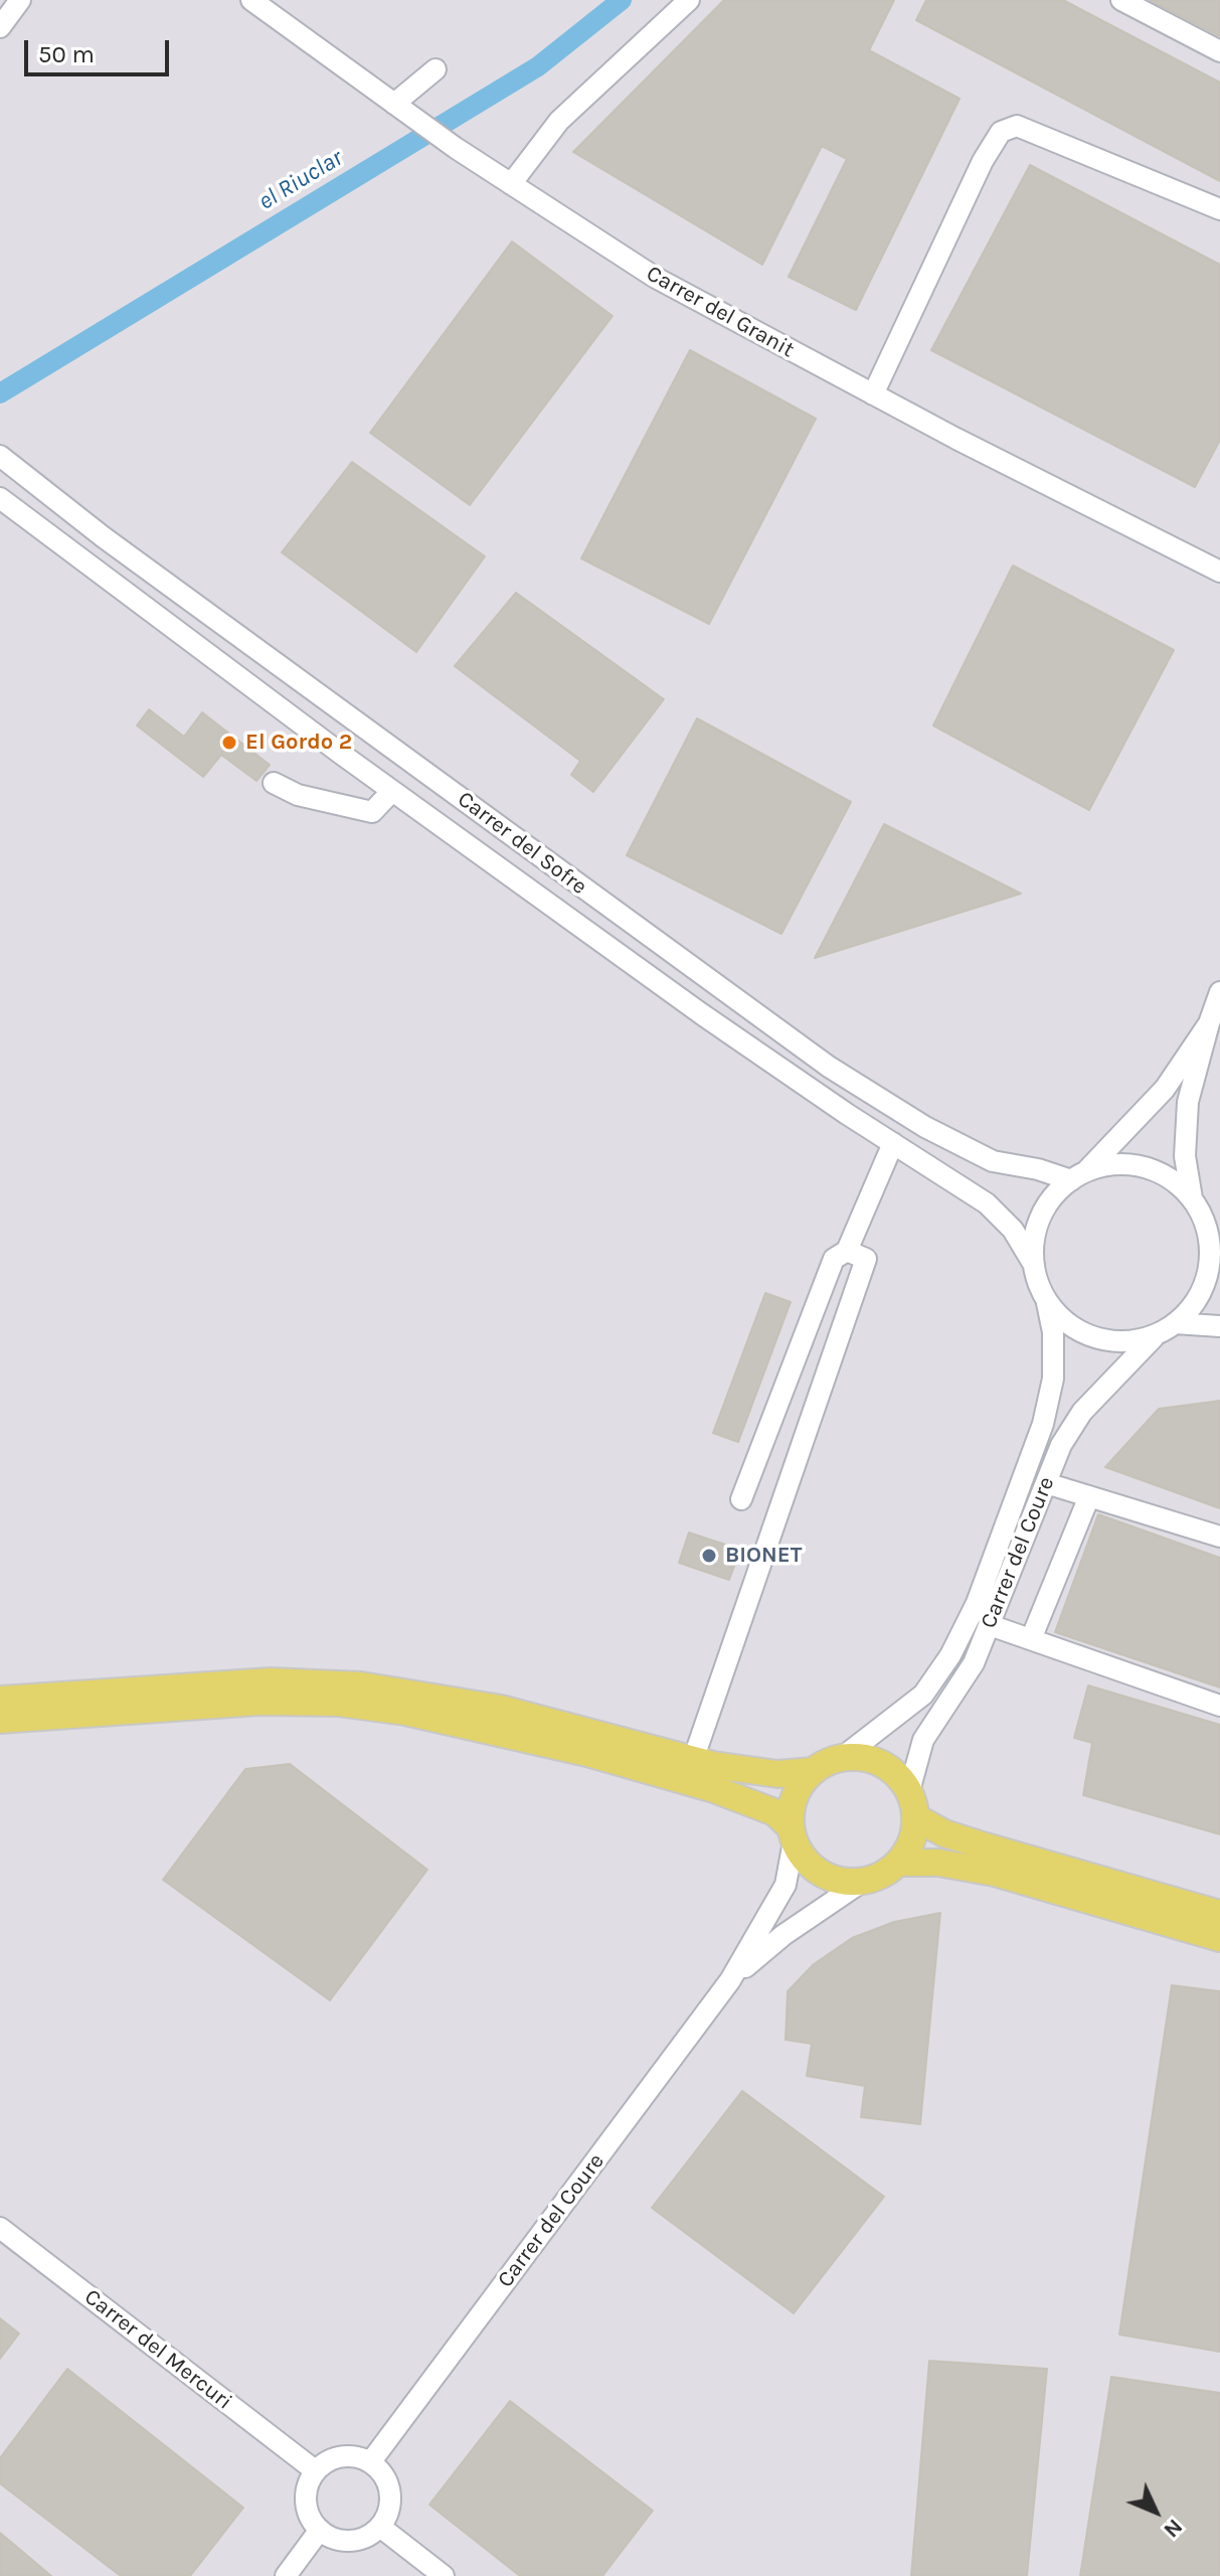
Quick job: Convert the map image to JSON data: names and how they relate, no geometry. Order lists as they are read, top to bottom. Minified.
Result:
{"streets":{"street":["Carrer del Granit","Carrer del Sofre","Carrer del Coure","Carrer del Mercuri"]},"crossings":[["Carrer del Sofre","Carrer del Coure"],["Carrer del Coure","Carrer del Mercuri"]],"water":["el Riuclar"],"places":["El Gordo 2","BIONET"],"scale_bar":"50 m","north":"bottom right"}
